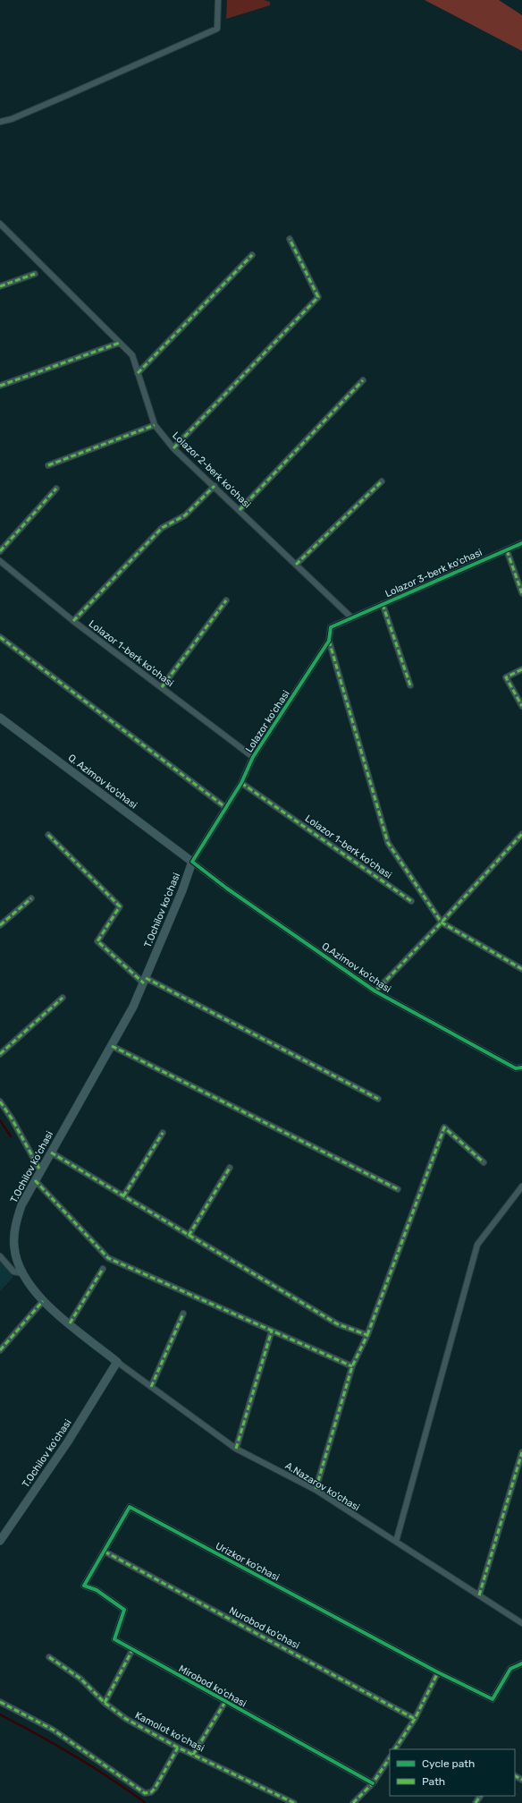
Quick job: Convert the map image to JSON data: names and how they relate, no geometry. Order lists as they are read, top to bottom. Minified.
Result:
{"streets":{"main road":["Q. Azimov ko'chasi","T.Ochilov ko'chasi"],"street":["Lolazor 2-berk ko'chasi","Lolazor 3-berk ko'chasi","Lolazor 1-berk ko'chasi","Lolazor ko'chasi","Q.Azimov ko'chasi","A.Nazarov ko'chasi","Urizkor ko'chasi","Nurobod ko'chasi","Mirobod ko'chasi","Kamolot ko'chasi"]},"crossings":[["Lolazor 2-berk ko'chasi","Lolazor 3-berk ko'chasi"],["Lolazor 2-berk ko'chasi","Lolazor ko'chasi"],["Lolazor 3-berk ko'chasi","Lolazor ko'chasi"],["Lolazor 1-berk ko'chasi","Lolazor ko'chasi"],["Lolazor ko'chasi","Q. Azimov ko'chasi"],["Lolazor ko'chasi","T.Ochilov ko'chasi"],["Lolazor ko'chasi","Q.Azimov ko'chasi"],["Q. Azimov ko'chasi","T.Ochilov ko'chasi"],["Q. Azimov ko'chasi","Q.Azimov ko'chasi"],["T.Ochilov ko'chasi","Q.Azimov ko'chasi"],["T.Ochilov ko'chasi","A.Nazarov ko'chasi"],["Urizkor ko'chasi","Nurobod ko'chasi"],["Urizkor ko'chasi","Mirobod ko'chasi"]],"legend":["Cycle path","Path"]}
